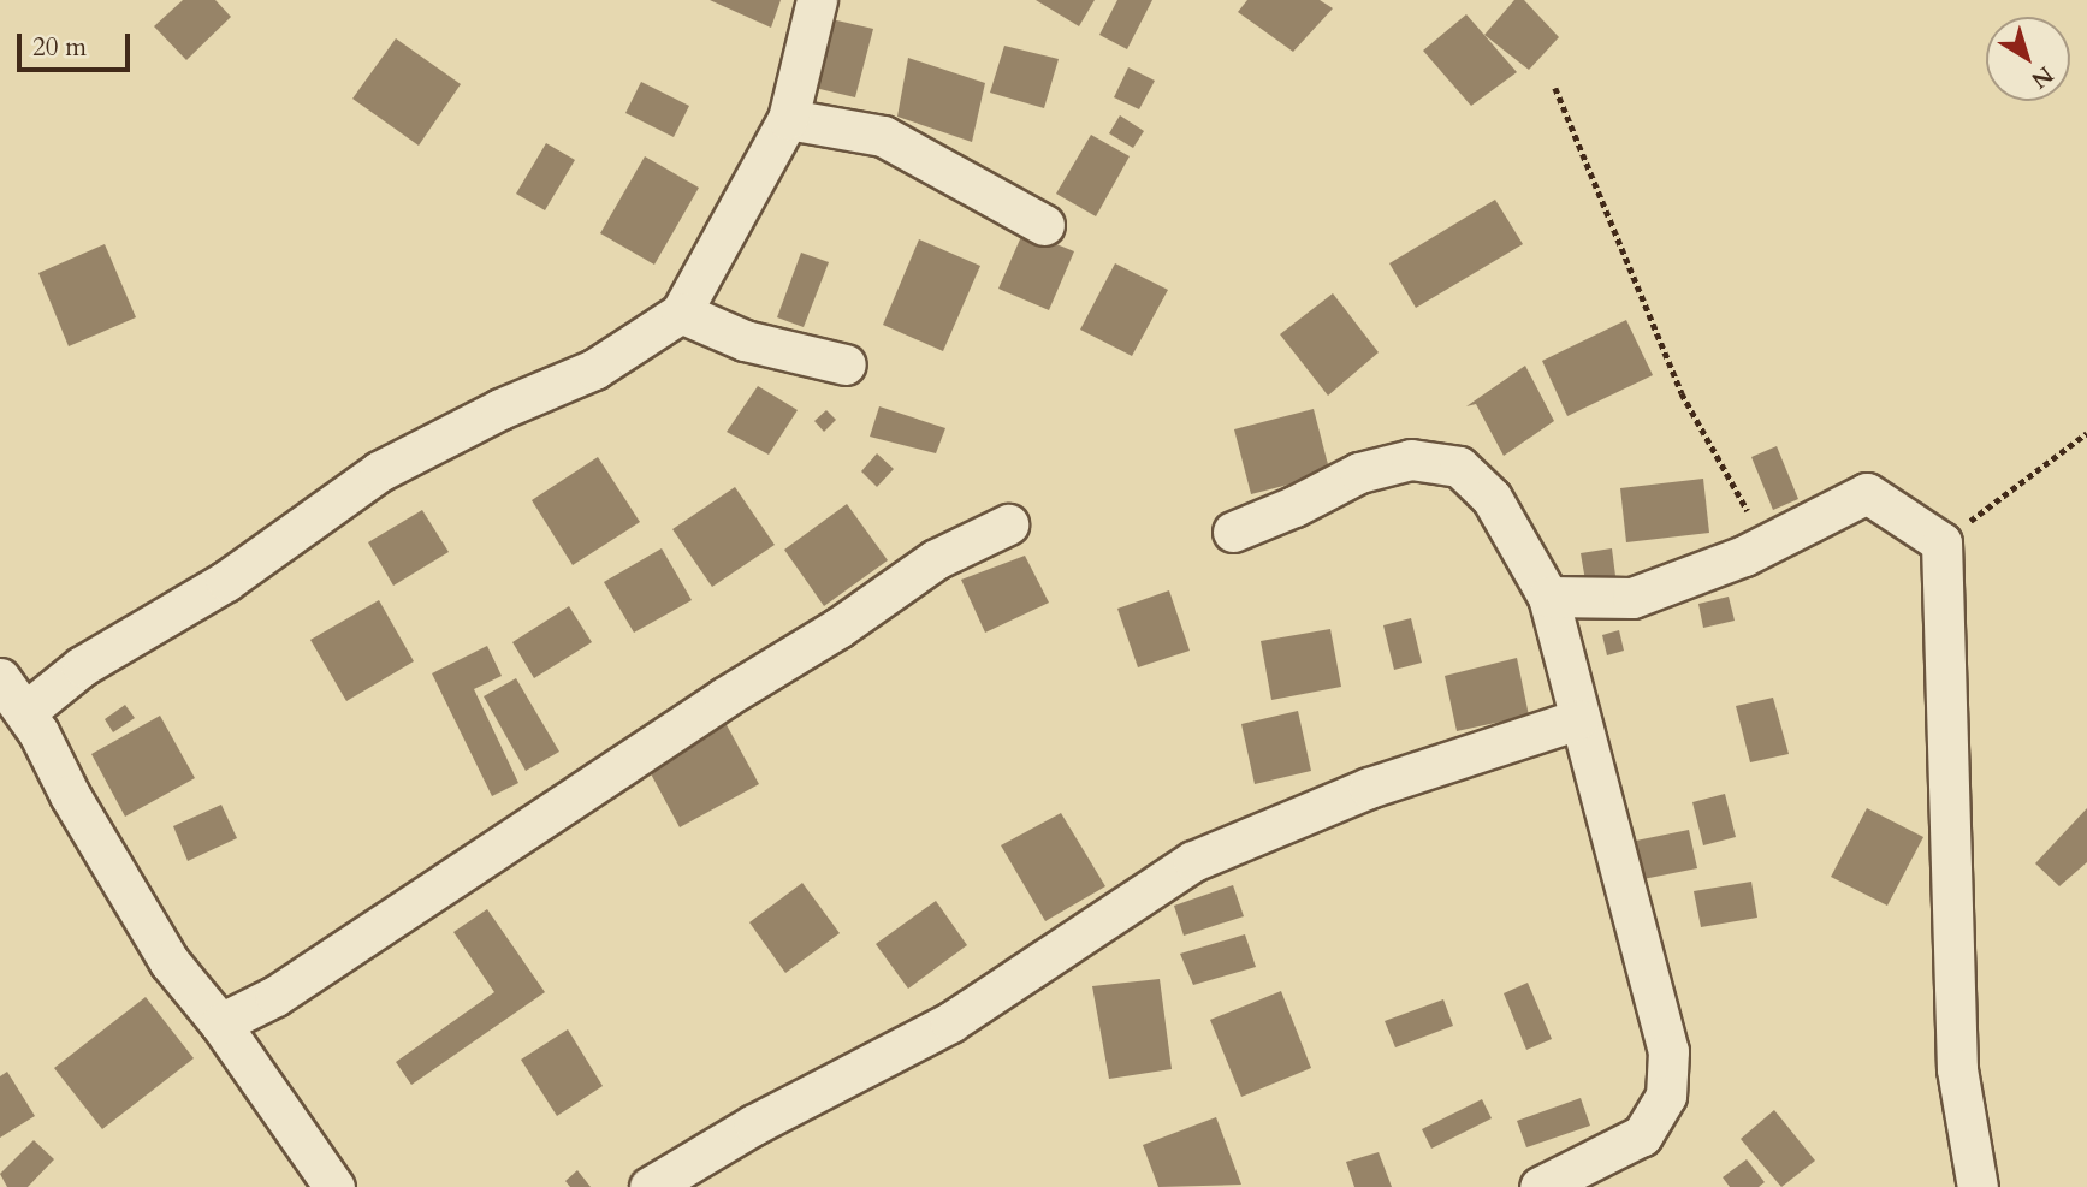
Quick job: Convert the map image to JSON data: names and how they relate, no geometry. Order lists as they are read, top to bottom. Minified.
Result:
{"scale_bar":"20 m","north":"bottom right"}
